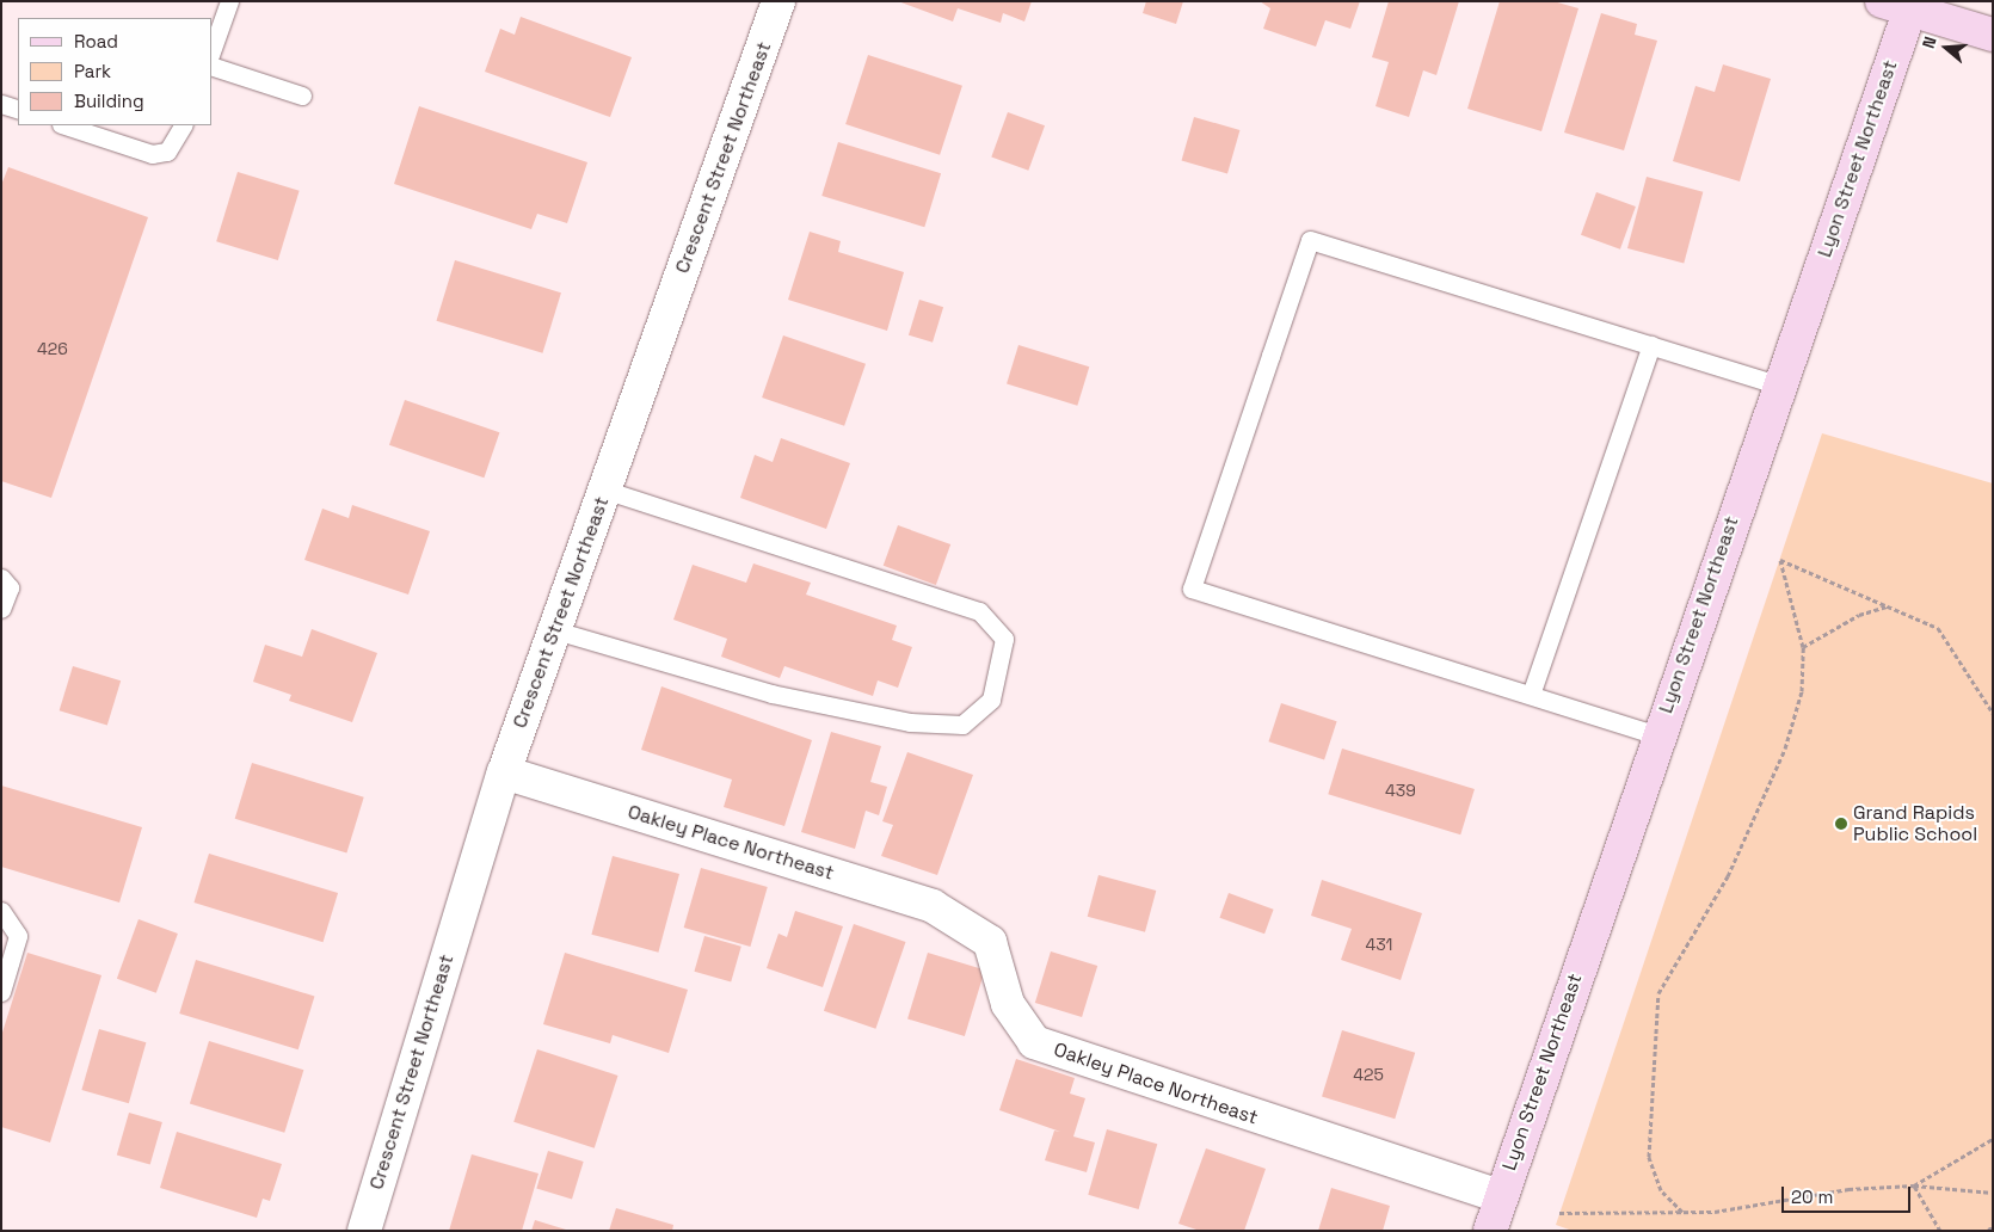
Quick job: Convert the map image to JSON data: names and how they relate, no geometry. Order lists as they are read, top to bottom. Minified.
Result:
{"streets":{"street":["Crescent Street Northeast","Lyon Street Northeast","Oakley Place Northeast"]},"crossings":[["Crescent Street Northeast","Oakley Place Northeast"],["Lyon Street Northeast","Oakley Place Northeast"]],"places":["Grand Rapids Public School"],"house_numbers":["426","439","431","425"],"legend":["Road","Park","Building"],"scale_bar":"20 m","north":"left"}
